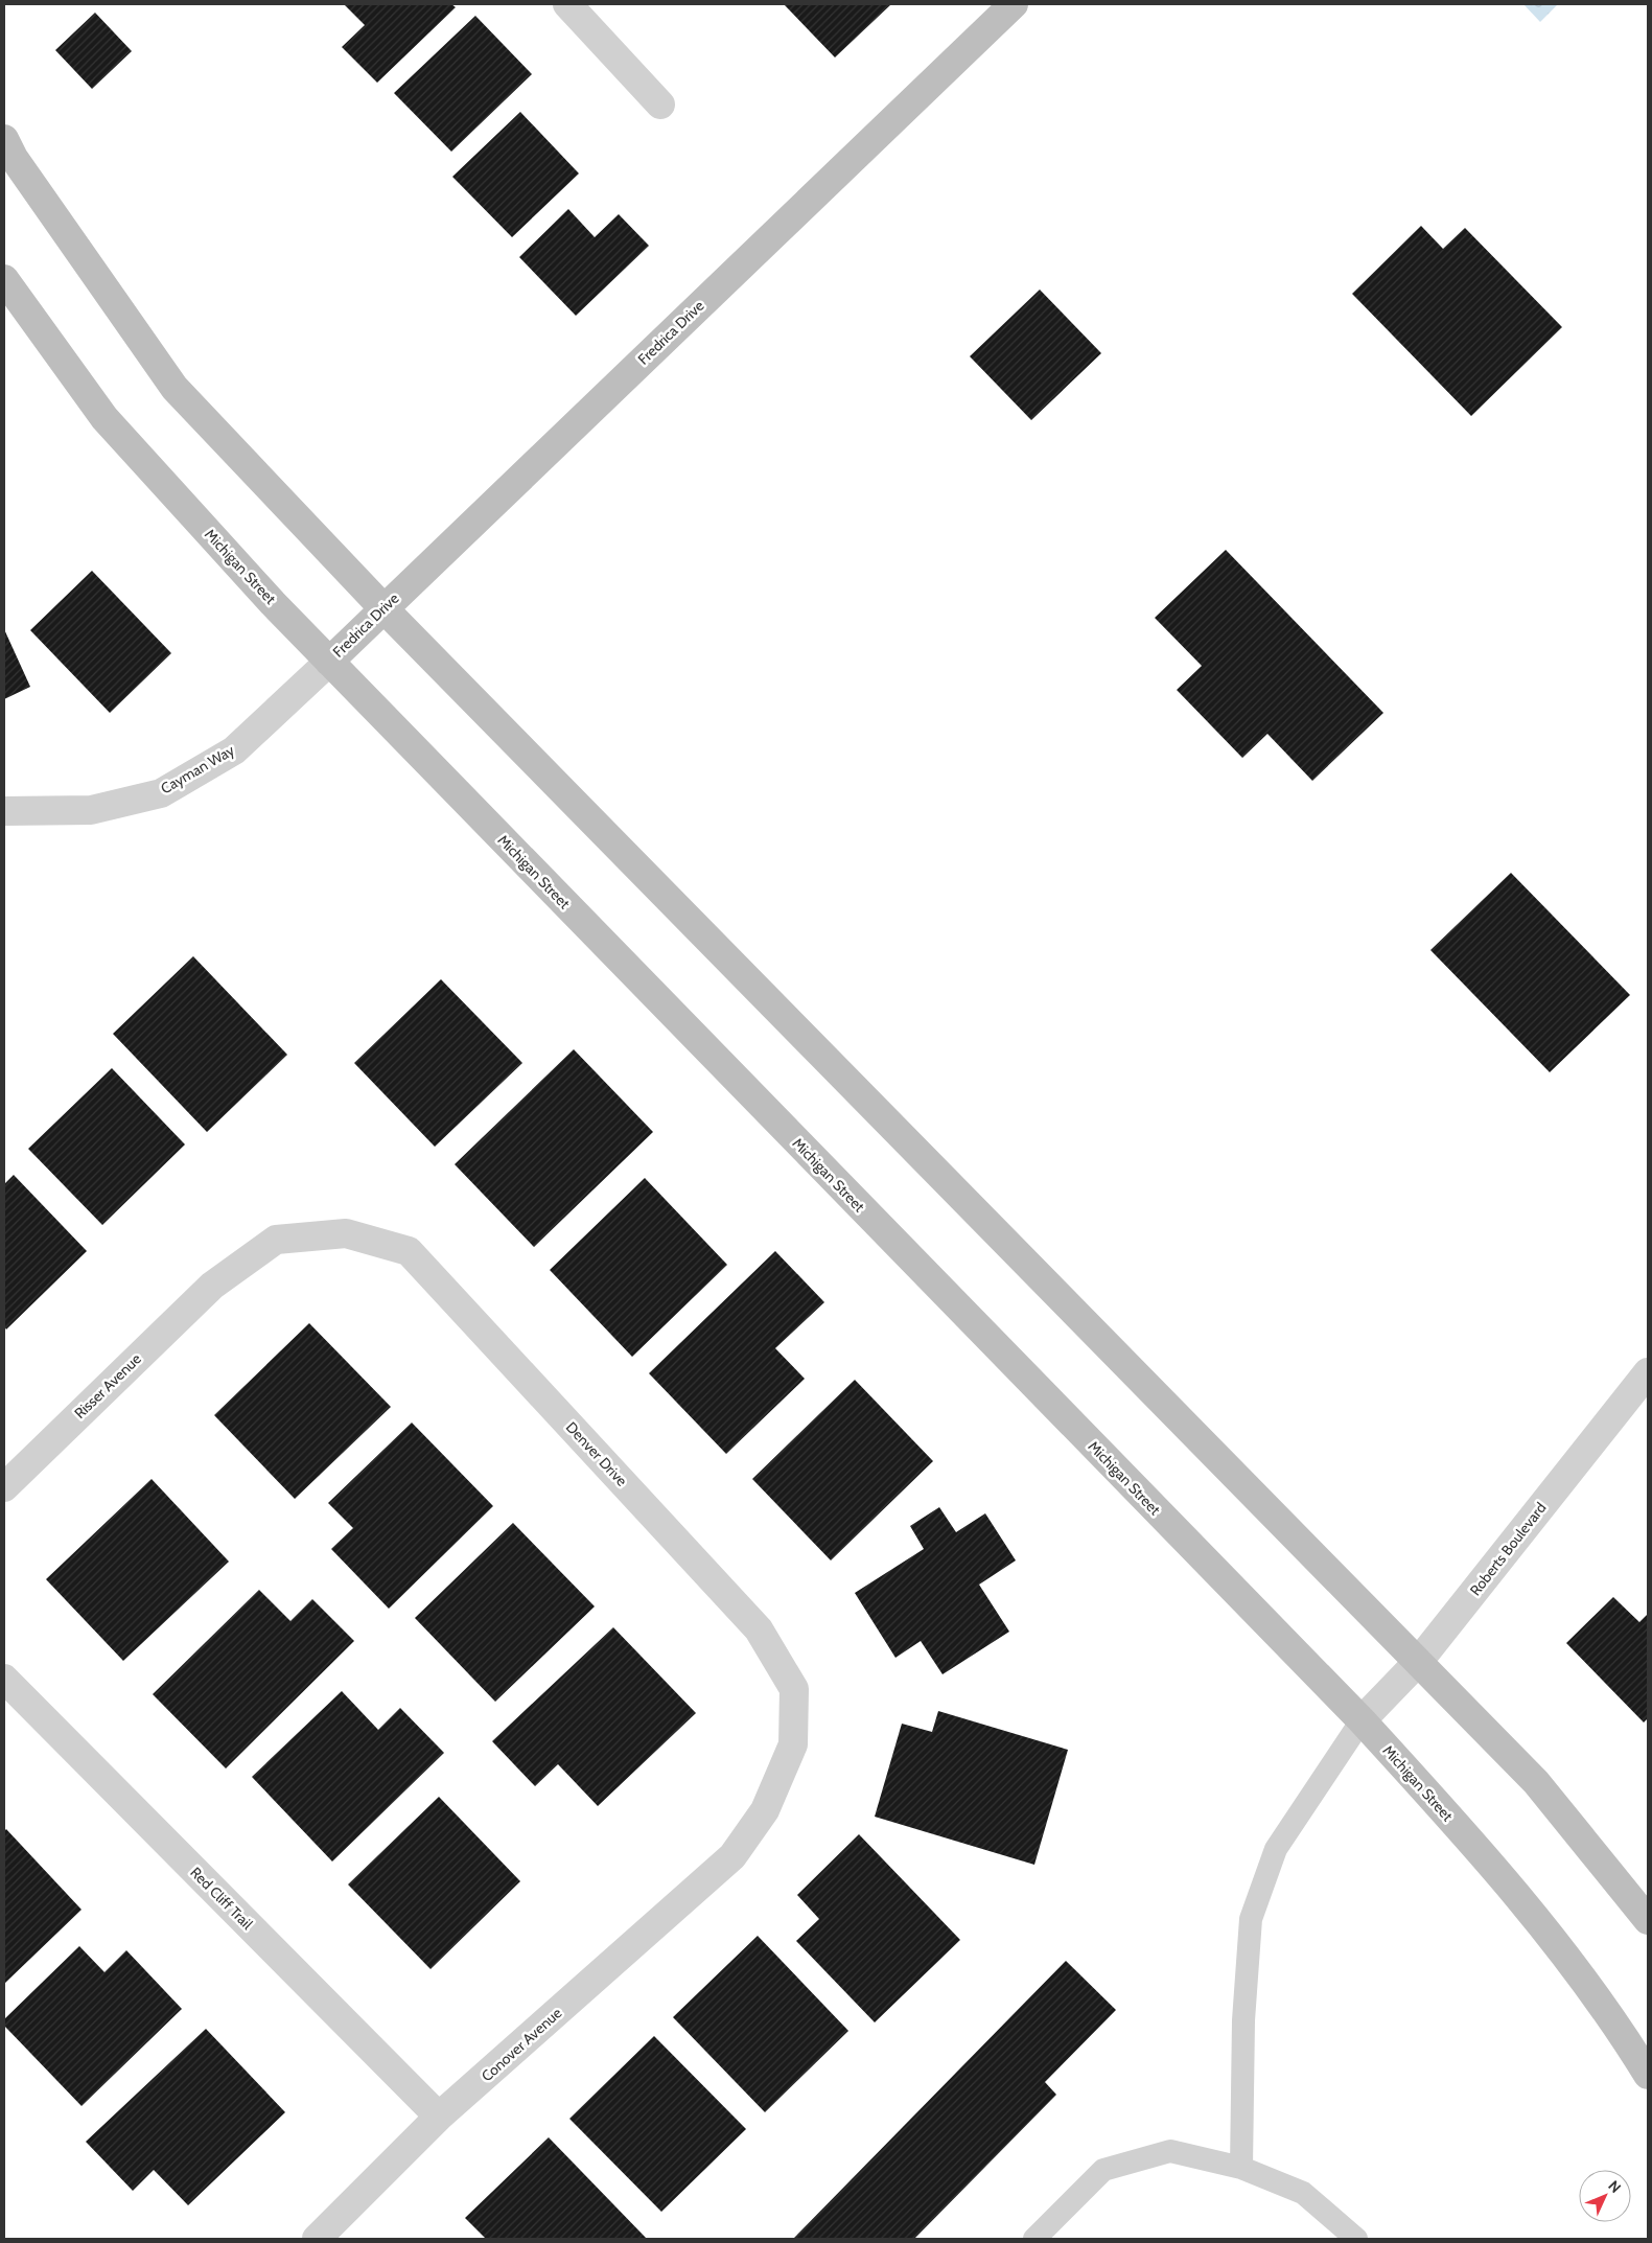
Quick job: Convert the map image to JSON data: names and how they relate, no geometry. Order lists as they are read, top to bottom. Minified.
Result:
{"streets":{"street":["Fredrica Drive","Michigan Street","Cayman Way","Risser Avenue","Denver Drive","Roberts Boulevard","Red Cliff Trail","Conover Avenue"]},"crossings":[["Fredrica Drive","Michigan Street"],["Fredrica Drive","Cayman Way"],["Michigan Street","Cayman Way"],["Michigan Street","Roberts Boulevard"],["Risser Avenue","Denver Drive"],["Denver Drive","Conover Avenue"],["Red Cliff Trail","Conover Avenue"]],"north":"top right"}
